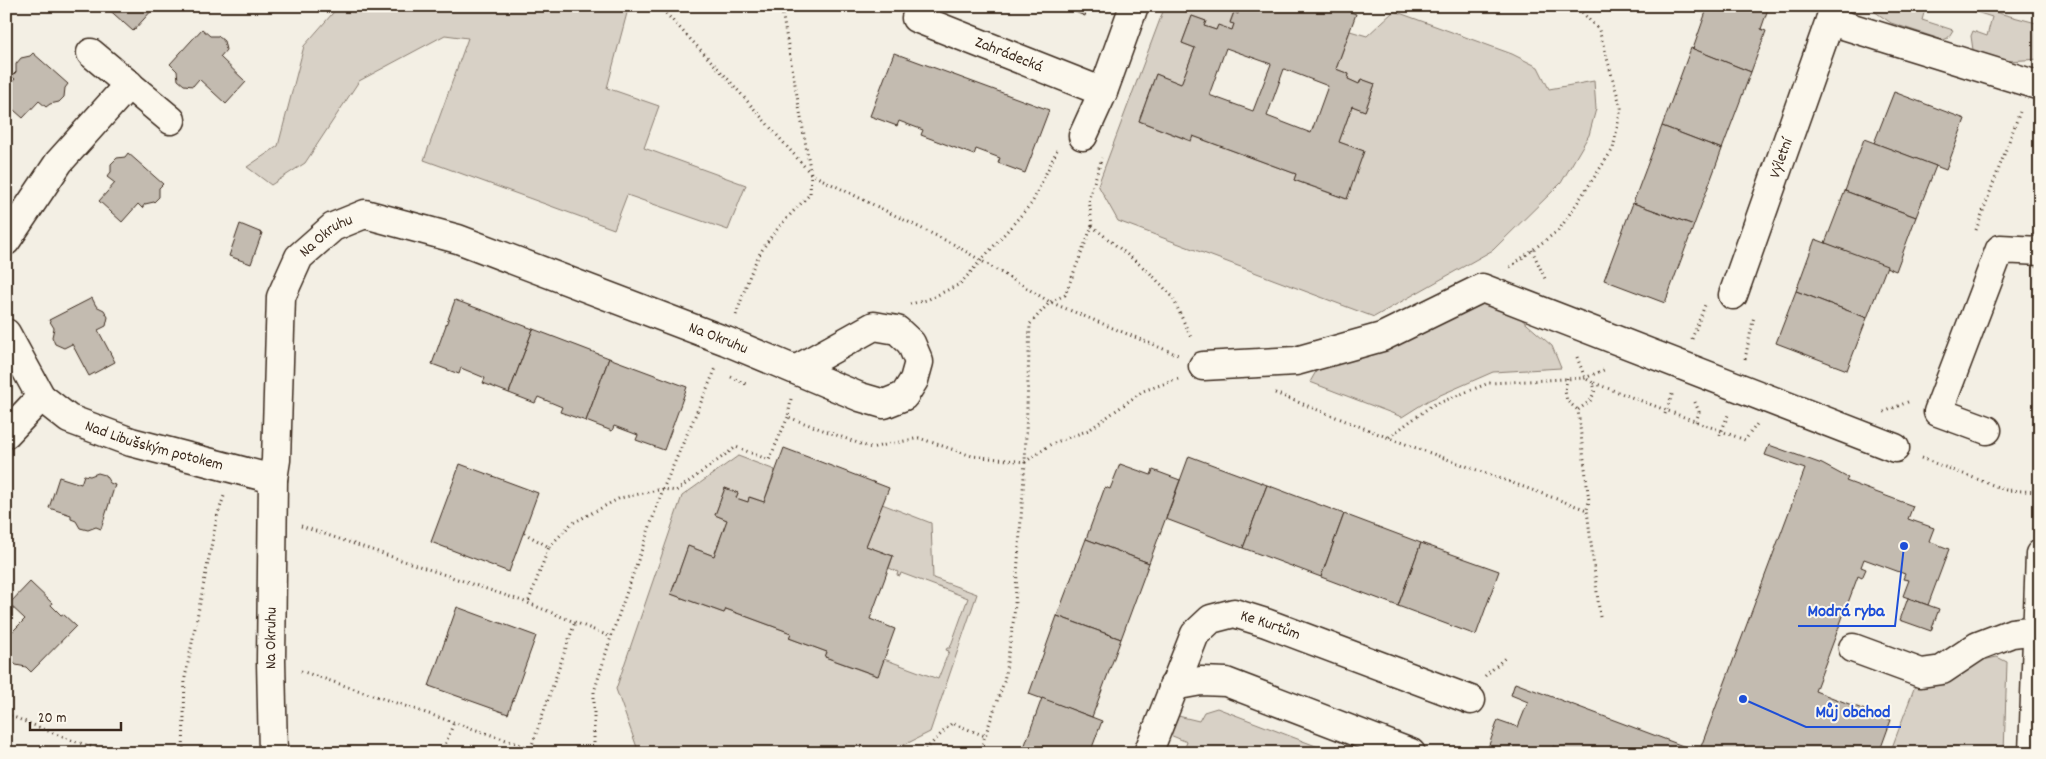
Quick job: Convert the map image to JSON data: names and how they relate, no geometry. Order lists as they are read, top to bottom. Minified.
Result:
{"streets":{"street":["Zahrádecká","Výletní","Na Okruhu","Nad Libušským potokem","Ke Kurtům"]},"crossings":[["Na Okruhu","Nad Libušským potokem"]],"places":["Modrá ryba","Můj obchod"],"scale_bar":"20 m"}
